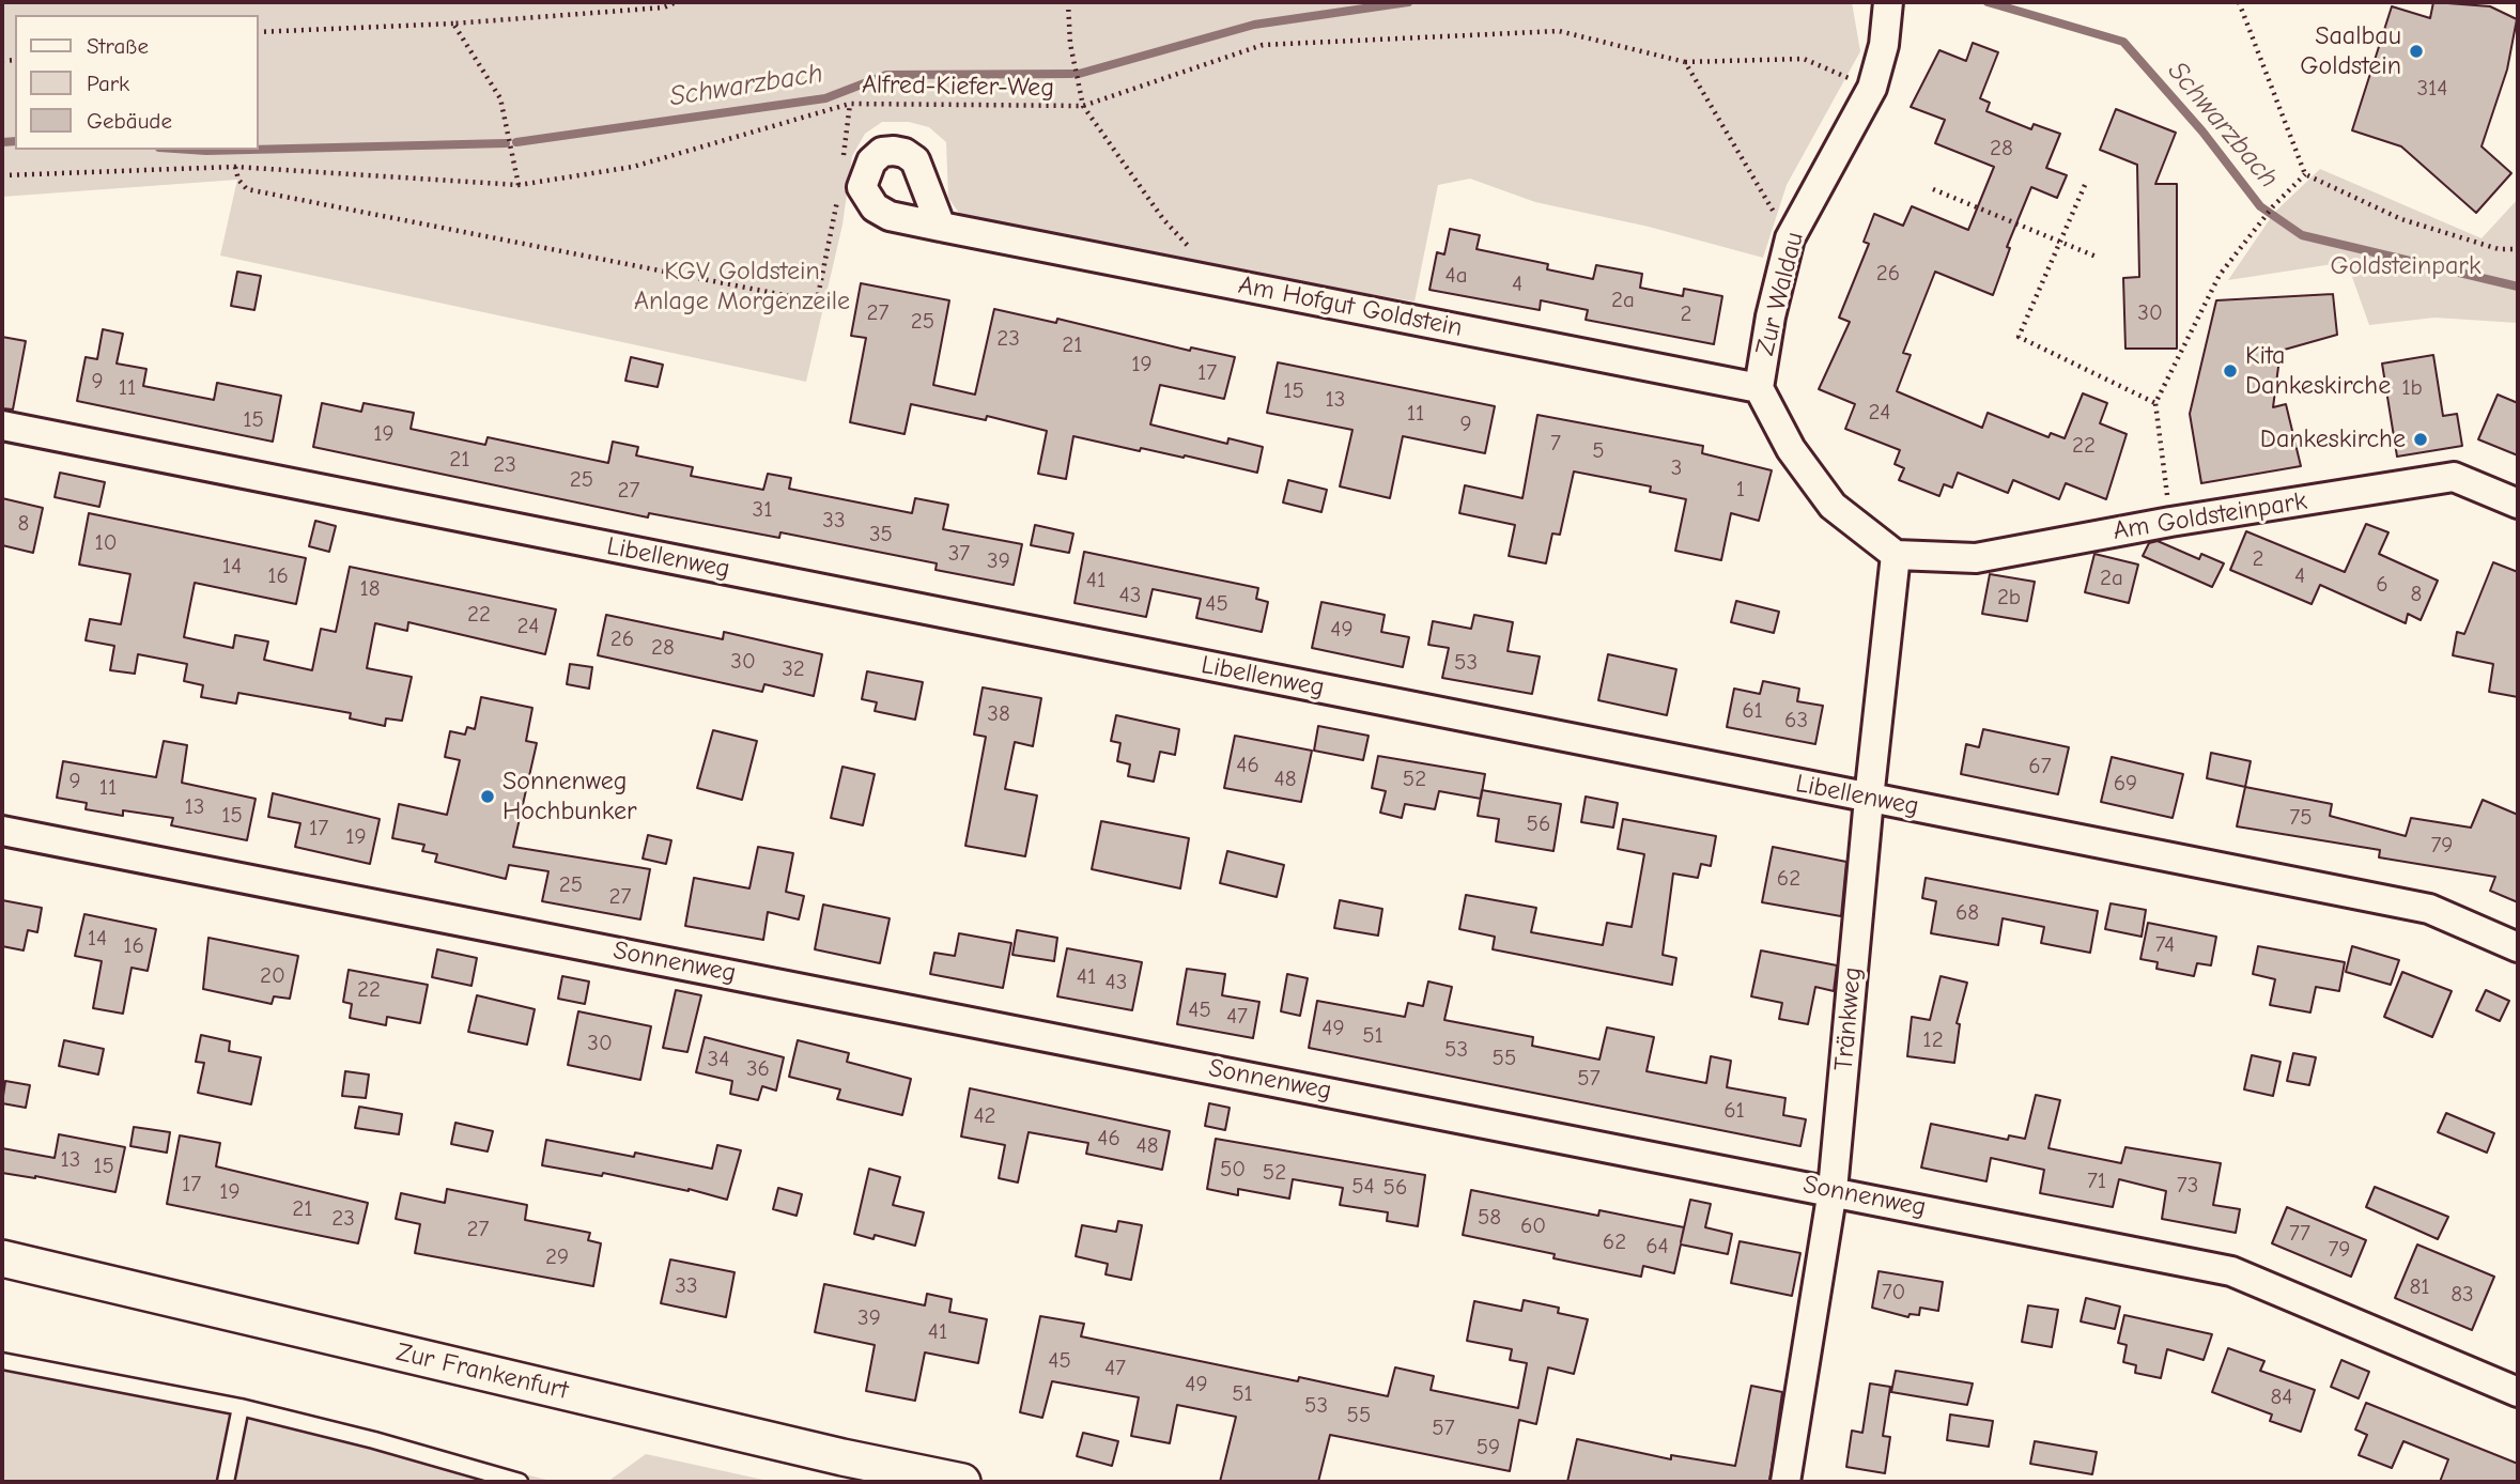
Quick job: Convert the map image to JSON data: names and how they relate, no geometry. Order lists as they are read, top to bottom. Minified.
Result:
{"streets":{"street":["Zur Waldau","Am Hofgut Goldstein","Am Goldsteinpark","Libellenweg","Sonnenweg","Tränkweg","Zur Frankenfurt"],"path":["Alfred-Kiefer-Weg"]},"crossings":[["Alfred-Kiefer-Weg","Zur Waldau"],["Zur Waldau","Am Hofgut Goldstein"],["Zur Waldau","Am Goldsteinpark"],["Zur Waldau","Tränkweg"],["Am Goldsteinpark","Tränkweg"],["Libellenweg","Tränkweg"],["Sonnenweg","Tränkweg"]],"water":["Schwarzbach"],"parks":["Goldsteinpark","KGV Goldstein Anlage Morgenzeile"],"places":["Saalbau Goldstein","Kita Dankeskirche","Dankeskirche","Sonnenweg Hochbunker"],"house_numbers":["314","28","26","4a","4","2a","27","30","2","25","23","21","19","17","9","11","1b","15","13","24","11","15","9","19","7","22","5","21","23","3","25","1","27","31","33","8","35","10","37","2","39","14","16","4","2a","41","6","18","8","43","2b","45","22","24","49","26","28","30","53","32","61","38","63","46","67","48","52","9","69","11","13","15","75","56","17","19","79","62","25","27","68","14","74","16","20","41","43","22","45","47","49","51","12","30","53","55","34","36","57","61","42","46","48","13","15","50","52","71","17","73","54","56","19","21","58","23","60","27","77","62","64","79","29","33","81","70","83","39","41","45","47","49","51","84","53","55","57","59"],"legend":["Straße","Park","Gebäude"]}
